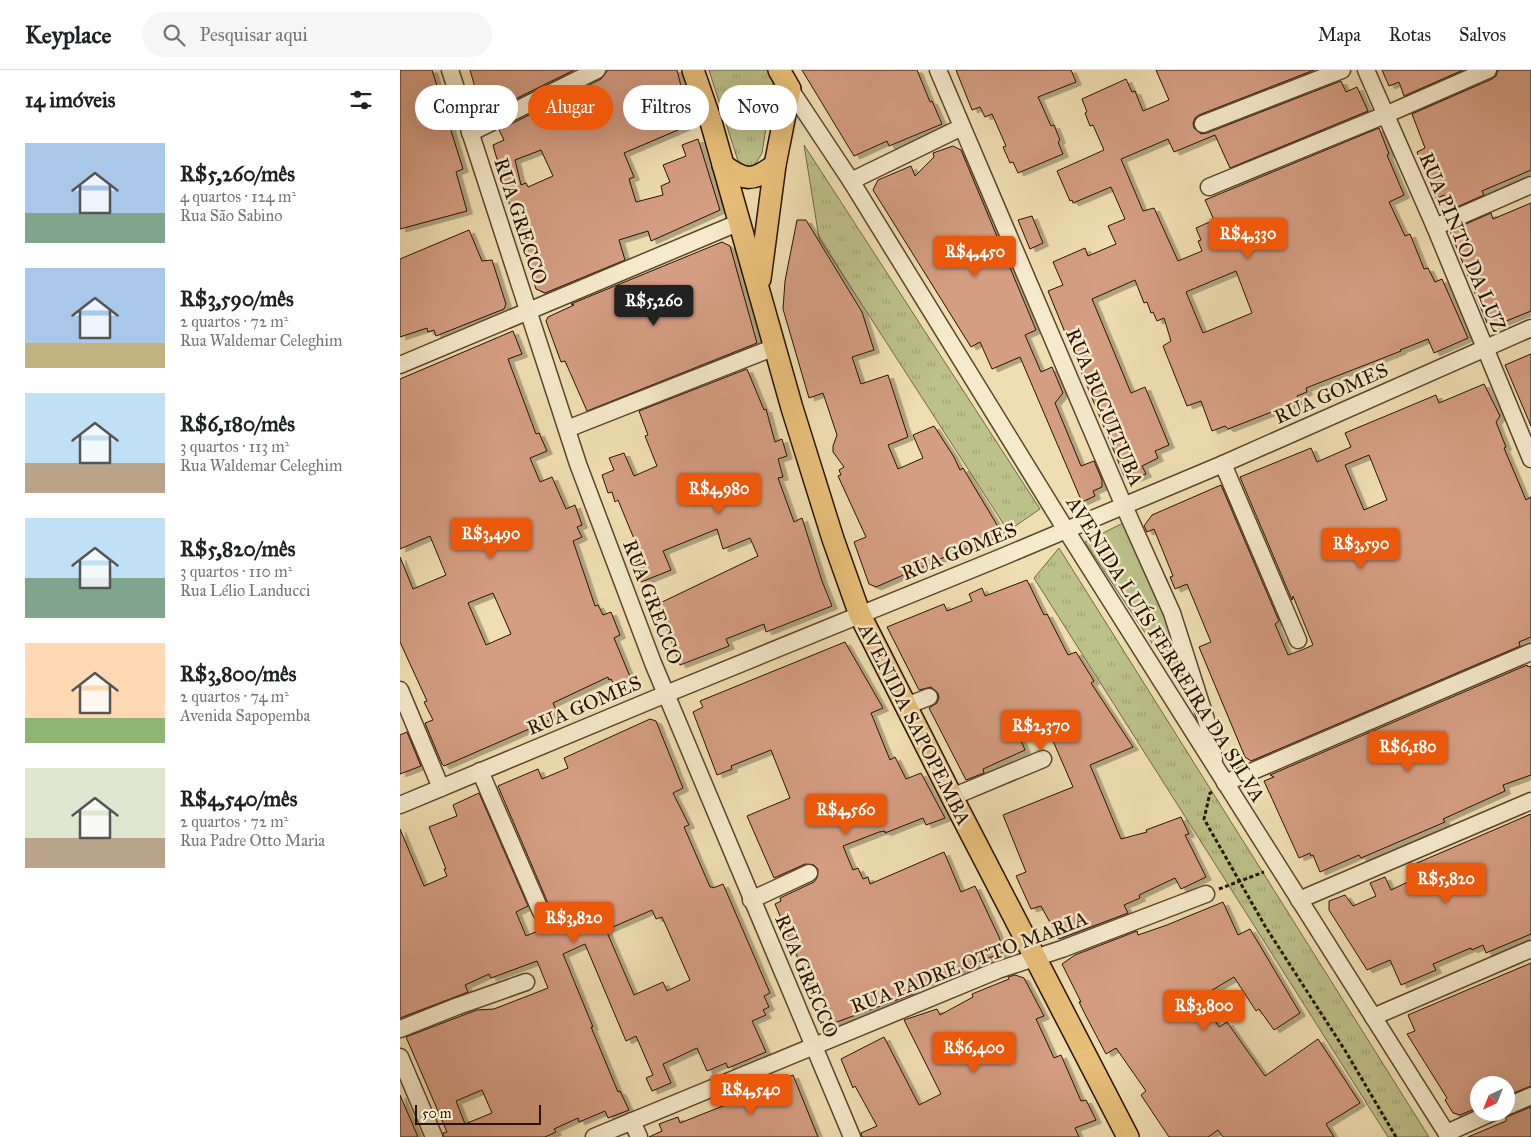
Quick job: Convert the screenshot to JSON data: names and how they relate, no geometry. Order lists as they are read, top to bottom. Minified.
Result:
{"streets":{"main road":["AVENIDA SAPOPEMBA"],"street":["RUA GRECCO","RUA PINTO DA LUZ","RUA GOMES","RUA BUCUITUBA","AVENIDA LUÍS FERREIRA DA SILVA","RUA PADRE OTTO MARIA"]},"crossings":[["RUA GRECCO","RUA GOMES"],["RUA GRECCO","RUA PADRE OTTO MARIA"],["RUA PINTO DA LUZ","RUA GOMES"],["RUA GOMES","RUA BUCUITUBA"],["RUA GOMES","AVENIDA LUÍS FERREIRA DA SILVA"],["RUA GOMES","AVENIDA SAPOPEMBA"],["RUA BUCUITUBA","AVENIDA LUÍS FERREIRA DA SILVA"],["AVENIDA SAPOPEMBA","RUA PADRE OTTO MARIA"]],"scale_bar":"50 m","north":"bottom left","page":{"header":"Keyplace","search":"Pesquisar aqui","nav":["Mapa","Rotas","Salvos"],"heading":"14 imóveis","chip":["Comprar","Alugar","Filtros","Novo"],"list":[{"name":"R$5,260/mês","note":"4 quartos · 124 m² · Rua São Sabino"},{"name":"R$3,590/mês","note":"2 quartos · 72 m² · Rua Waldemar Celeghim"},{"name":"R$6,180/mês","note":"3 quartos · 113 m² · Rua Waldemar Celeghim"},{"name":"R$5,820/mês","note":"3 quartos · 110 m² · Rua Lélio Landucci"},{"name":"R$3,800/mês","note":"2 quartos · 74 m² · Avenida Sapopemba"},{"name":"R$4,540/mês","note":"2 quartos · 72 m² · Rua Padre Otto Maria"}],"price":["R$4,330","R$4,450","R$5,260","R$4,980","R$3,490","R$3,590","R$2,370","R$6,180","R$4,560","R$5,820","R$3,820","R$3,800","R$6,400","R$4,540"],"scale":"50 m"}}
